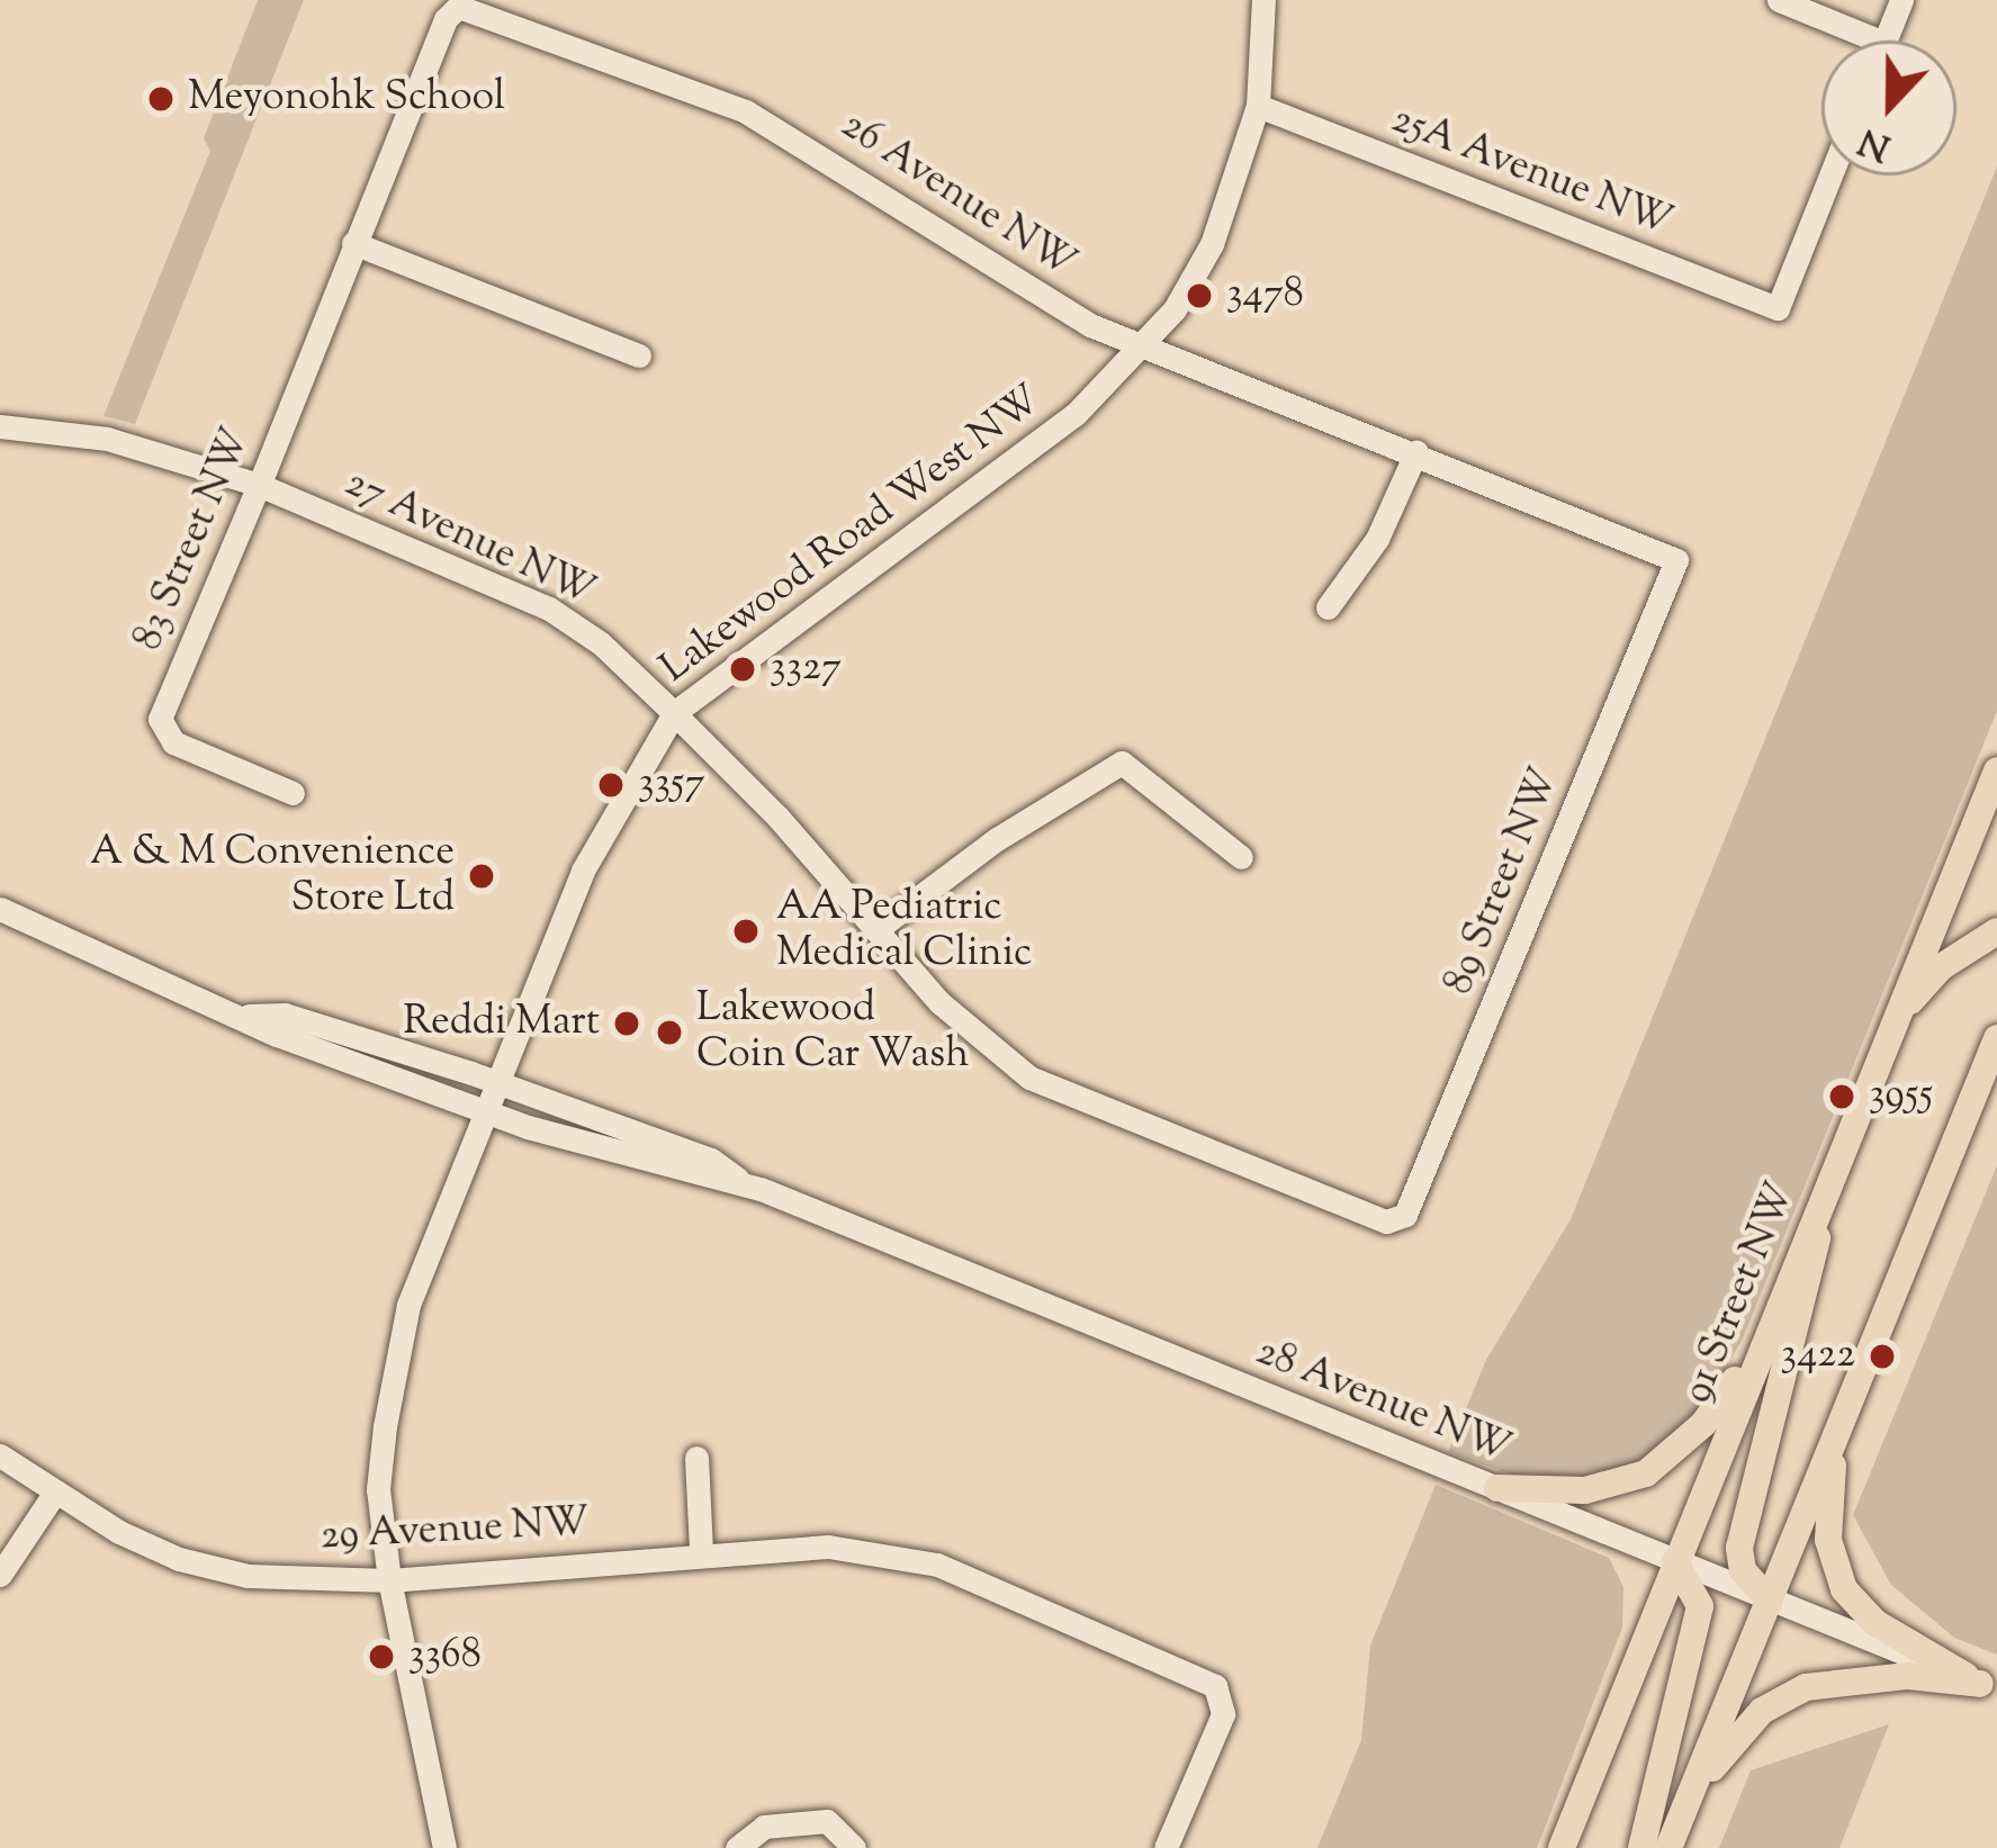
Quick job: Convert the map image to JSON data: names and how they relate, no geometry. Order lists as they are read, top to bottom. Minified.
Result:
{"streets":{"main road":["91 Street NW"],"street":["25A Avenue NW","26 Avenue NW","Lakewood Road West NW","27 Avenue NW","83 Street NW","89 Street NW","28 Avenue NW","29 Avenue NW"]},"crossings":[["25A Avenue NW","Lakewood Road West NW"],["26 Avenue NW","Lakewood Road West NW"],["26 Avenue NW","83 Street NW"],["26 Avenue NW","89 Street NW"],["Lakewood Road West NW","27 Avenue NW"],["Lakewood Road West NW","28 Avenue NW"],["Lakewood Road West NW","29 Avenue NW"],["27 Avenue NW","83 Street NW"],["27 Avenue NW","89 Street NW"],["91 Street NW","28 Avenue NW"]],"places":["Meyonohk School","3478","3327","3357","A & M Convenience Store Ltd","AA Pediatric Medical Clinic","Reddi Mart","Lakewood Coin Car Wash","3955","3422","3368"],"north":"bottom"}
